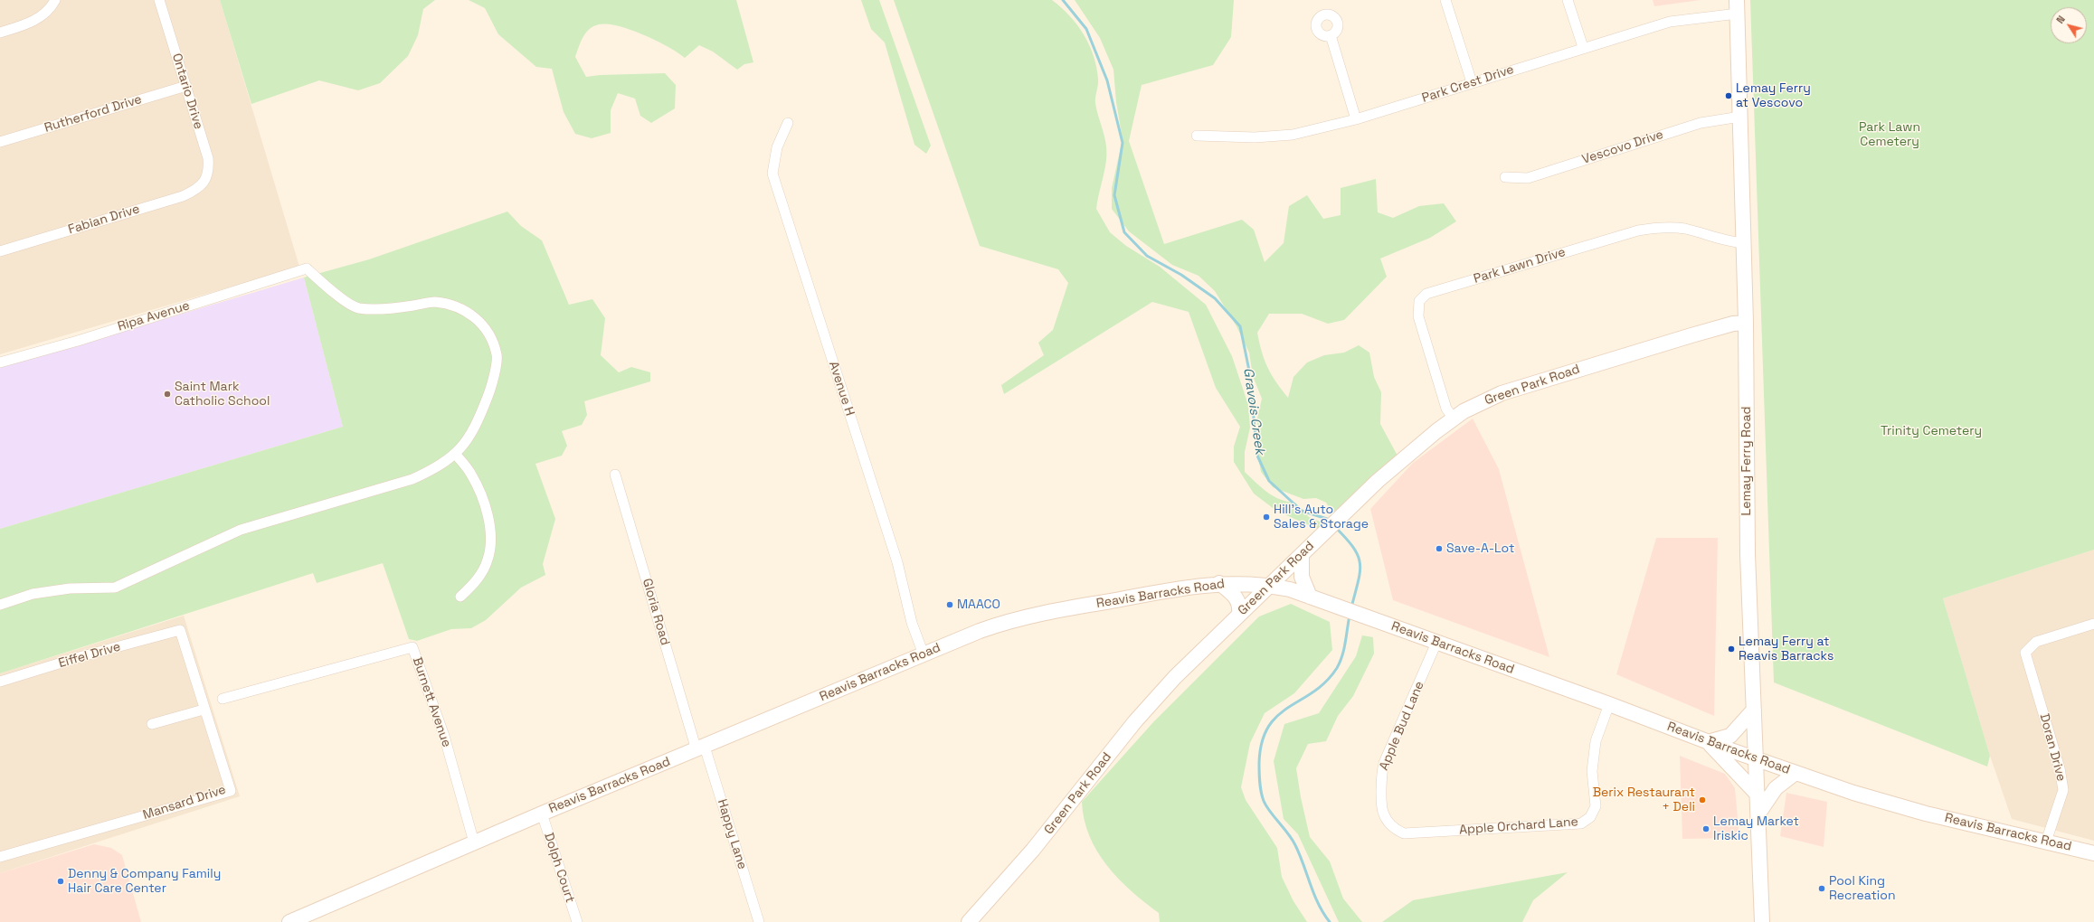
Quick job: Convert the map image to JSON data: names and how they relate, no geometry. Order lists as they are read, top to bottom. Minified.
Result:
{"streets":{"main road":["Green Park Road","Lemay Ferry Road","Reavis Barracks Road"],"street":["Park Crest Drive","Ontario Drive","Rutherford Drive","Vescovo Drive","Fabian Drive","Park Lawn Drive","Ripa Avenue","Avenue H","Gloria Road","Eiffel Drive","Burnett Avenue","Apple Bud Lane","Doran Drive","Mansard Drive","Apple Orchard Lane","Happy Lane","Dolph Court"]},"crossings":[["Park Crest Drive","Lemay Ferry Road"],["Ontario Drive","Rutherford Drive"],["Ontario Drive","Fabian Drive"],["Vescovo Drive","Lemay Ferry Road"],["Park Lawn Drive","Green Park Road"],["Park Lawn Drive","Lemay Ferry Road"],["Green Park Road","Lemay Ferry Road"],["Green Park Road","Reavis Barracks Road"],["Avenue H","Reavis Barracks Road"],["Lemay Ferry Road","Reavis Barracks Road"],["Reavis Barracks Road","Gloria Road"],["Reavis Barracks Road","Burnett Avenue"],["Reavis Barracks Road","Apple Bud Lane"],["Reavis Barracks Road","Doran Drive"],["Reavis Barracks Road","Apple Orchard Lane"],["Reavis Barracks Road","Happy Lane"],["Reavis Barracks Road","Dolph Court"],["Gloria Road","Happy Lane"],["Eiffel Drive","Mansard Drive"],["Apple Bud Lane","Apple Orchard Lane"]],"water":["Gravois Creek"],"parks":["Park Lawn Cemetery","Trinity Cemetery"],"places":["Lemay Ferry at Vescovo","Saint Mark Catholic School","Hill's Auto Sales & Storage","Save-A-Lot","MAACO","Lemay Ferry at Reavis Barracks","Berix Restaurant + Deli","Lemay Market Iriskic","Denny & Company Family Hair Care Center","Pool King Recreation"],"north":"top left"}
